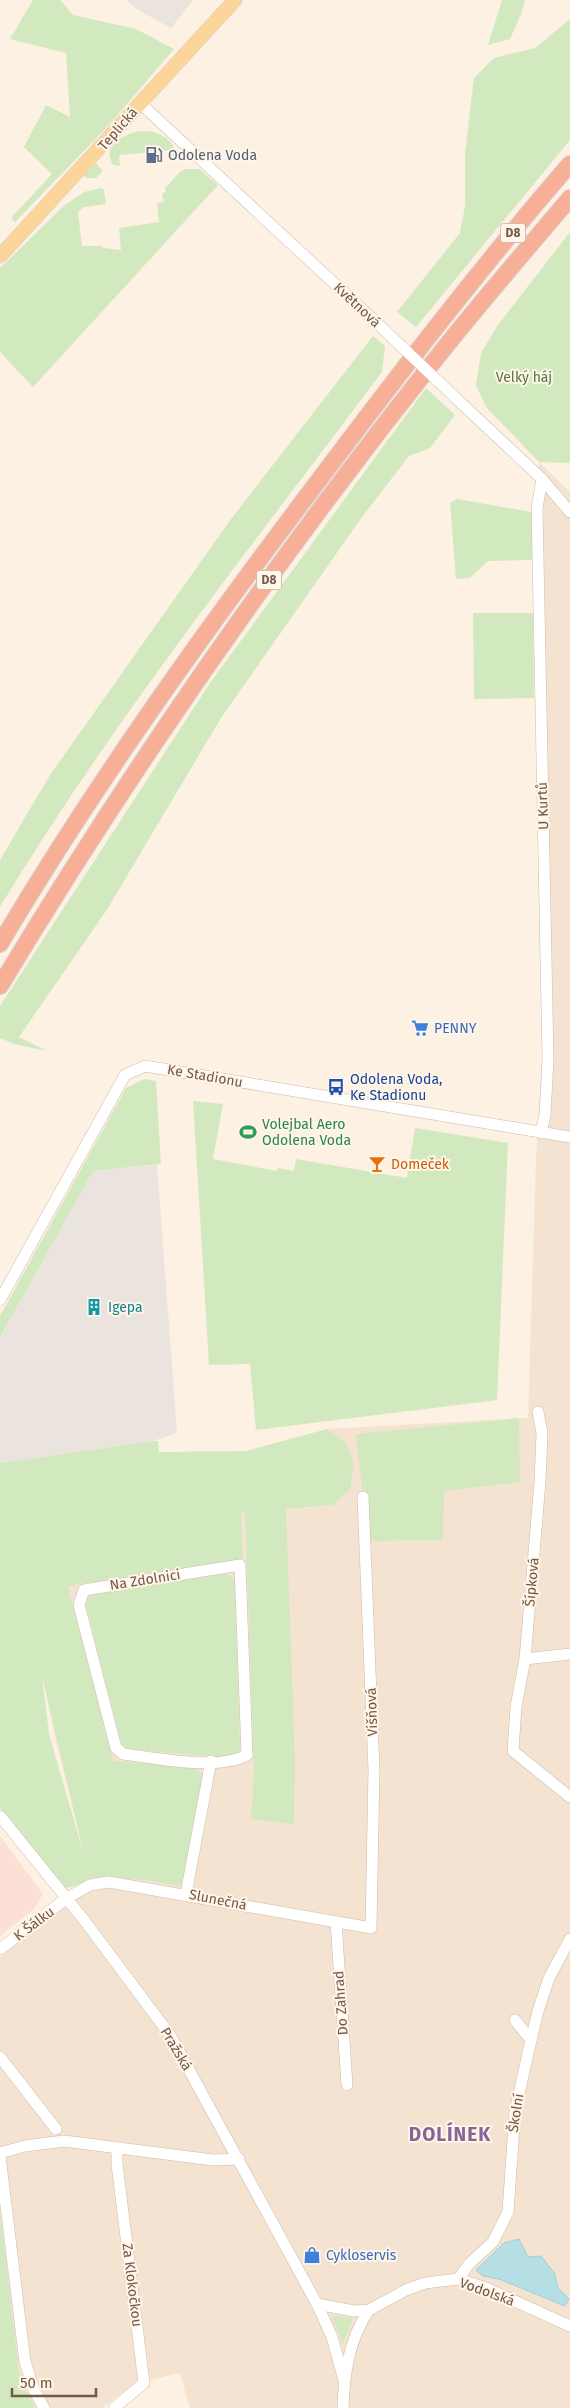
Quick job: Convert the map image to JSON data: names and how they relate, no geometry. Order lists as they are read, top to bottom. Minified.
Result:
{"streets":{"highway":["D8"],"main road":["Teplická"],"street":["Květnová","U Kurtů","Ke Stadionu","Na Zdolnici","Šípková","Višňová","Slunečná","K Šálku","Do Zahrad","Pražská","Školní","Za Klokočkou","Vodolská"]},"crossings":[["Teplická","Květnová"],["Květnová","U Kurtů"],["U Kurtů","Ke Stadionu"],["Višňová","Slunečná"],["Slunečná","K Šálku"],["Slunečná","Do Zahrad"],["Slunečná","Pražská"],["K Šálku","Pražská"],["Školní","Vodolská"]],"districts":["DOLÍNEK"],"parks":["Velký háj"],"places":{"fuel station":["Odolena Voda"],"supermarket":["PENNY"],"bus stop":["Odolena Voda, Ke Stadionu"],"sports":["Volejbal Aero Odolena Voda"],"bar":["Domeček"],"building":["Igepa"],"shop":["Cykloservis"]},"scale_bar":"50 m"}
